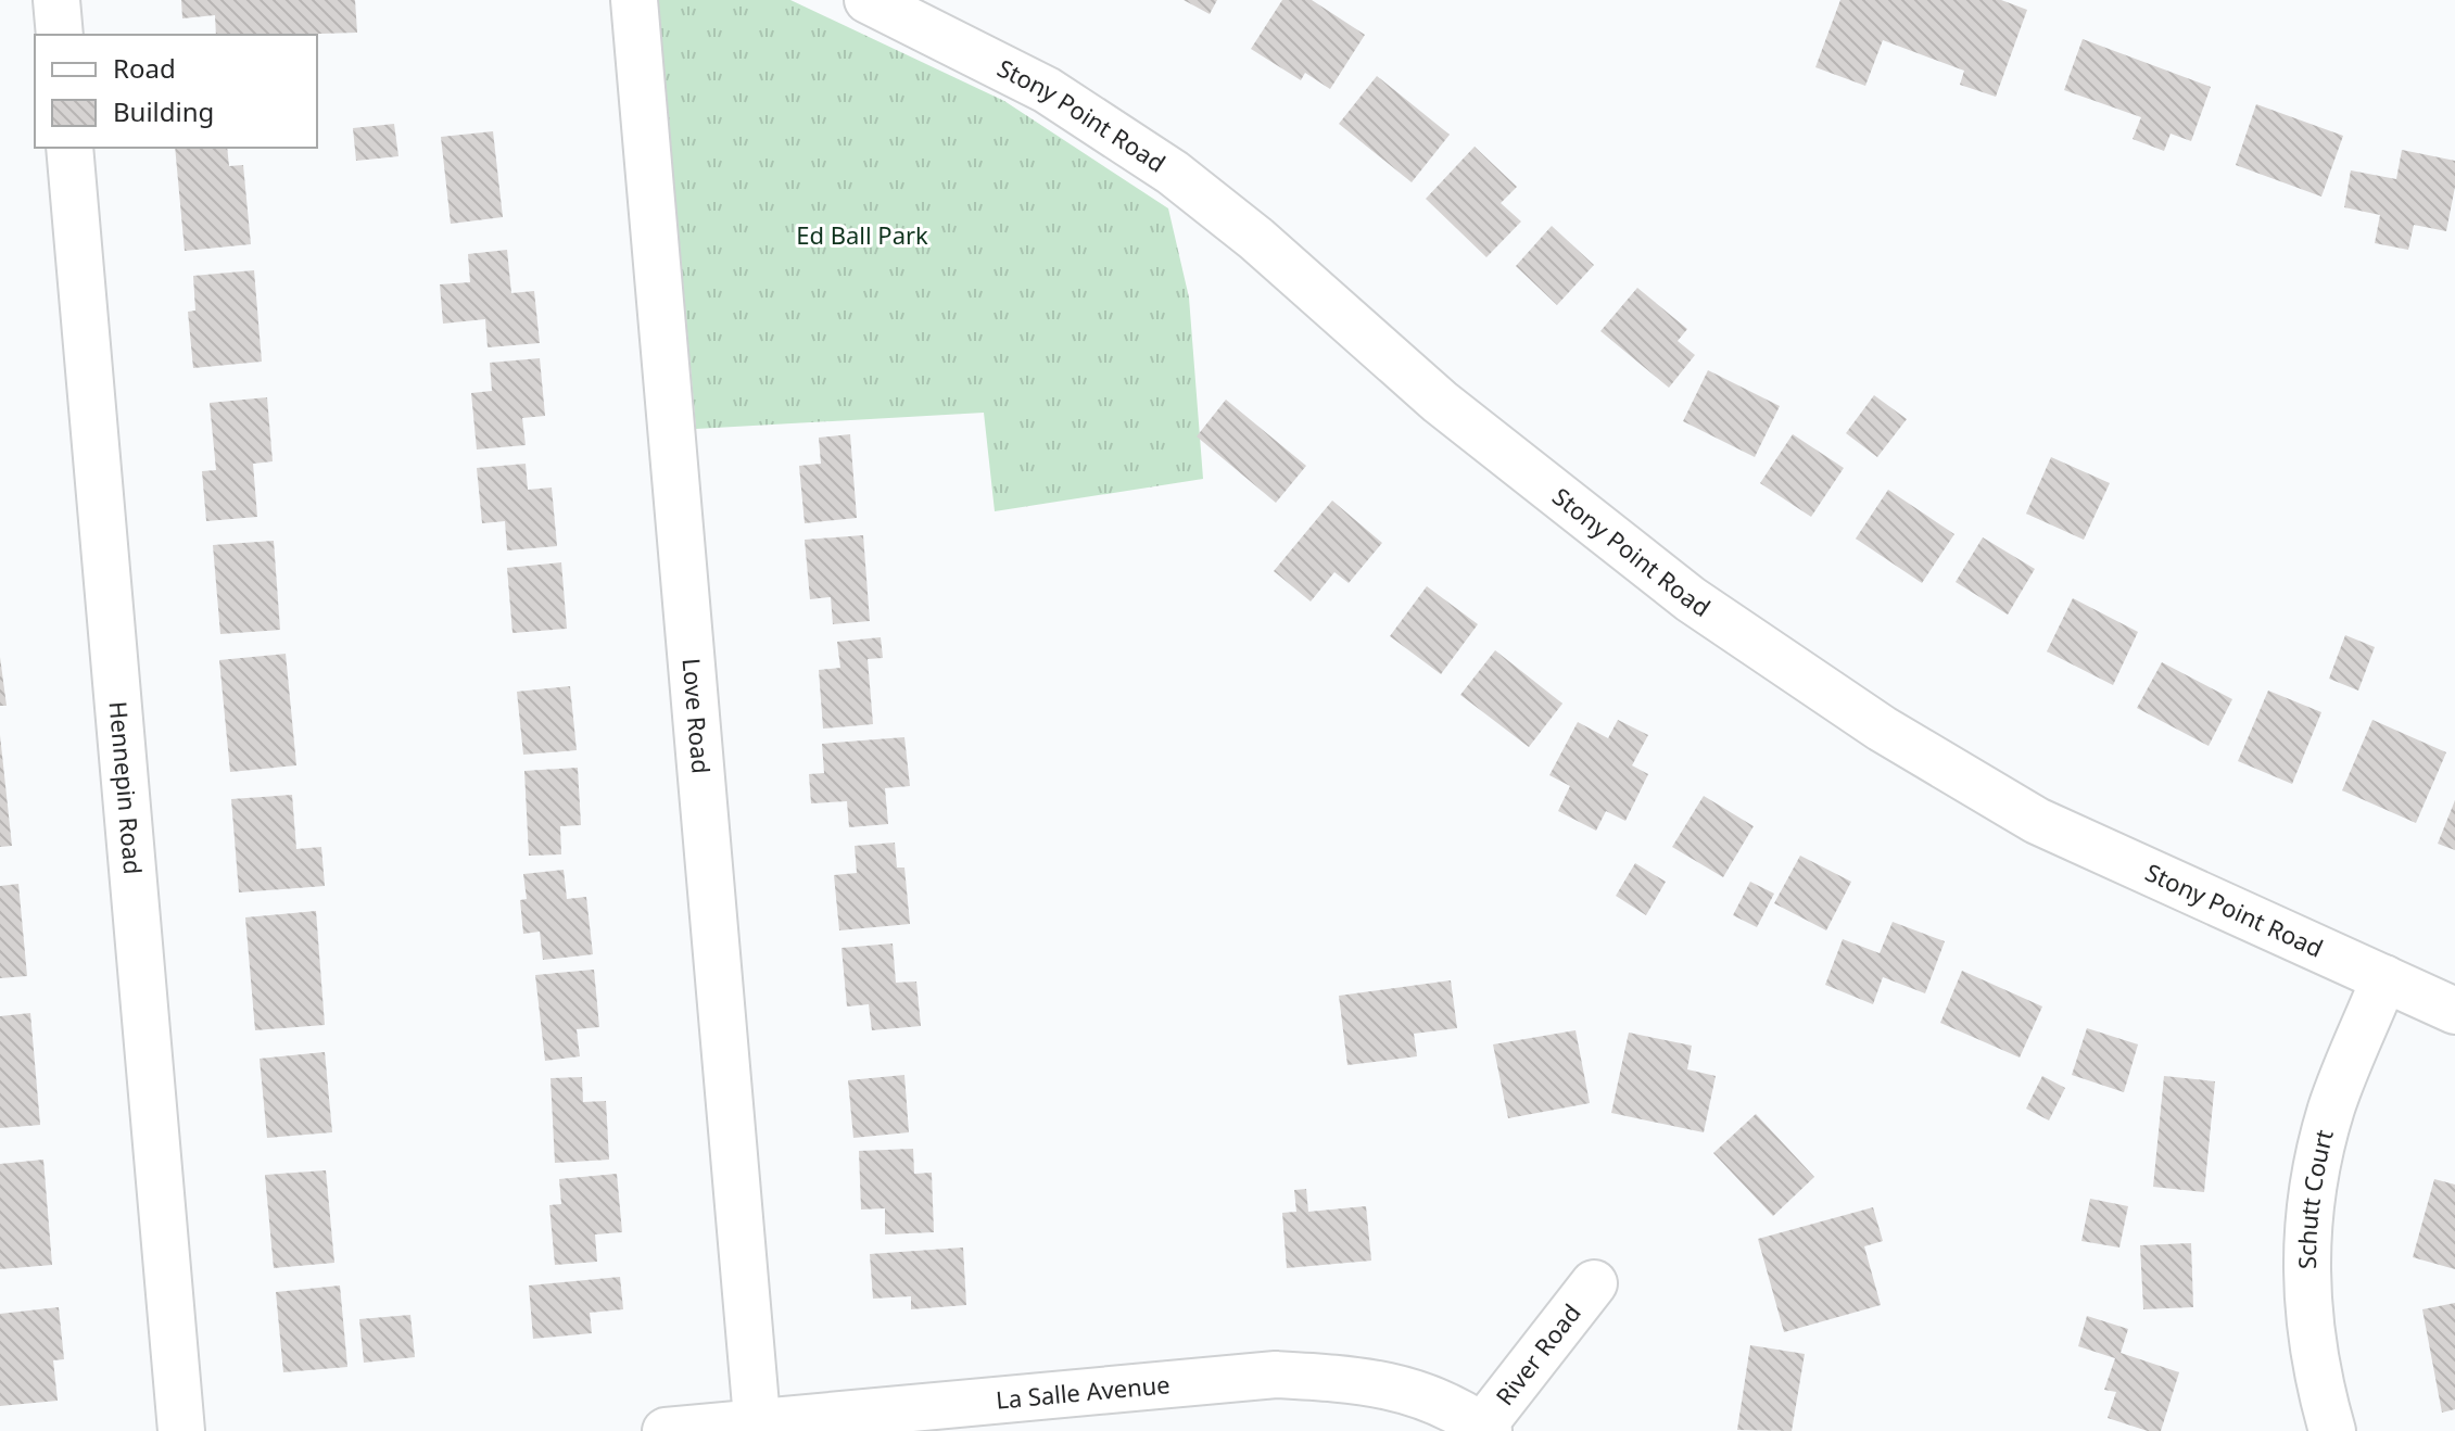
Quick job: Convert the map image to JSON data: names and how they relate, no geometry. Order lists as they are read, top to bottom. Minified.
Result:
{"streets":{"street":["Stony Point Road","Love Road","Hennepin Road","Schutt Court","River Road","La Salle Avenue"]},"crossings":[["Stony Point Road","Schutt Court"],["Love Road","La Salle Avenue"],["River Road","La Salle Avenue"]],"parks":["Ed Ball Park"],"legend":["Road","Building"]}
